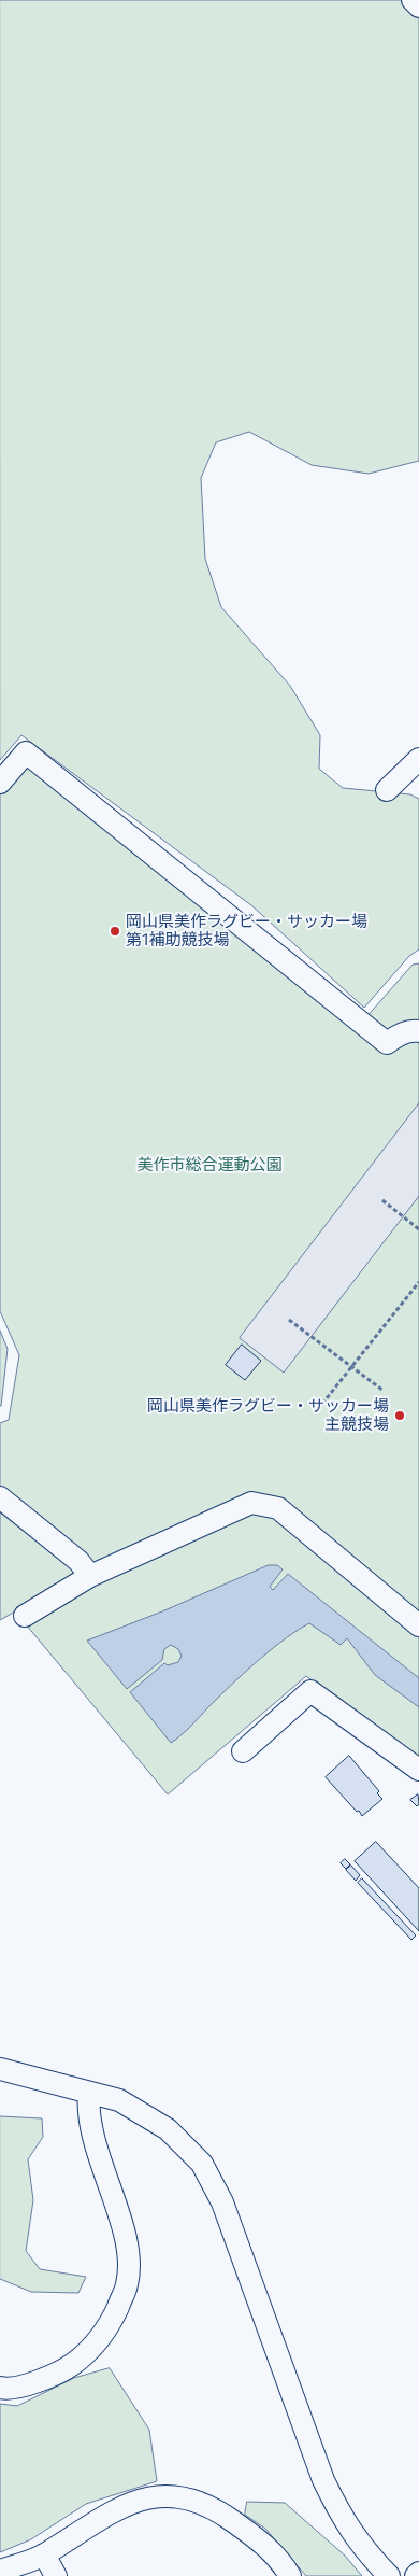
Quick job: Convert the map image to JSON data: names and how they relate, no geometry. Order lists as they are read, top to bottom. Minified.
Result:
{"parks":["美作市総合運動公園"],"places":["岡山県美作ラグビー・サッカー場 第1補助競技場","岡山県美作ラグビー・サッカー場 主競技場"]}
